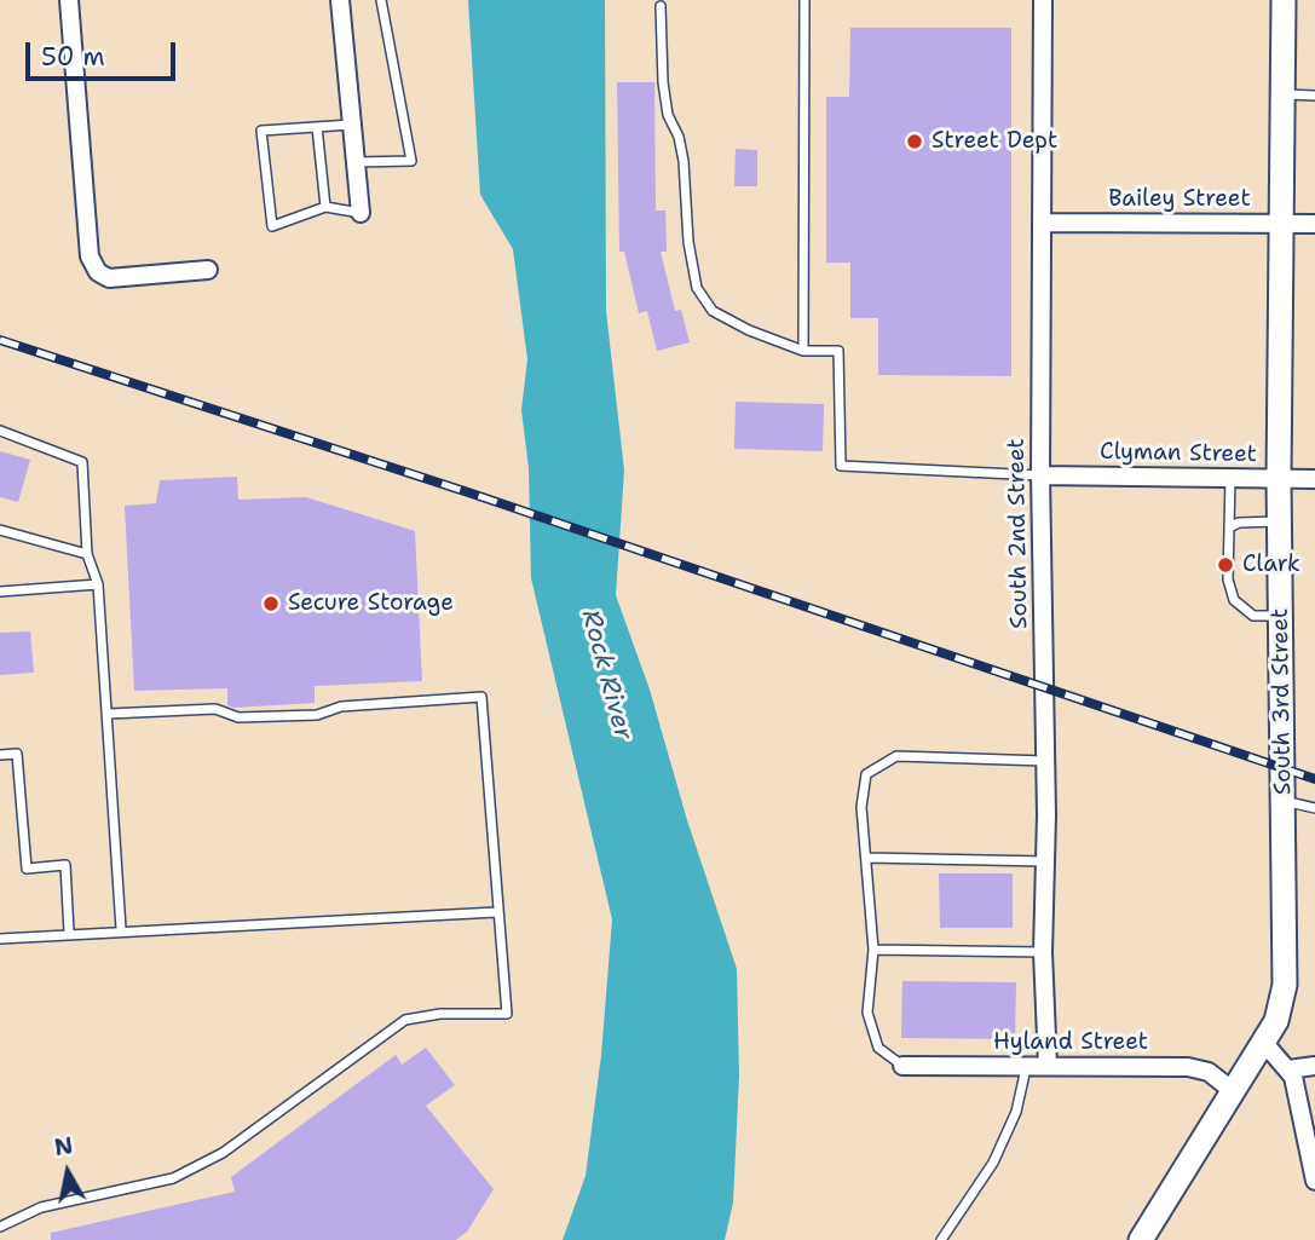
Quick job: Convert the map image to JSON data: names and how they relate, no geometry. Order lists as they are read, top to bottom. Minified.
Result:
{"streets":{"street":["Bailey Street","Clyman Street","South 2nd Street","South 3rd Street","Hyland Street"]},"crossings":[["Bailey Street","South 2nd Street"],["Bailey Street","South 3rd Street"],["Clyman Street","South 2nd Street"],["Clyman Street","South 3rd Street"],["South 2nd Street","Hyland Street"],["South 3rd Street","Hyland Street"]],"water":["Rock River"],"places":["Street Dept","Clark","Secure Storage"],"scale_bar":"50 m","north":"top"}
